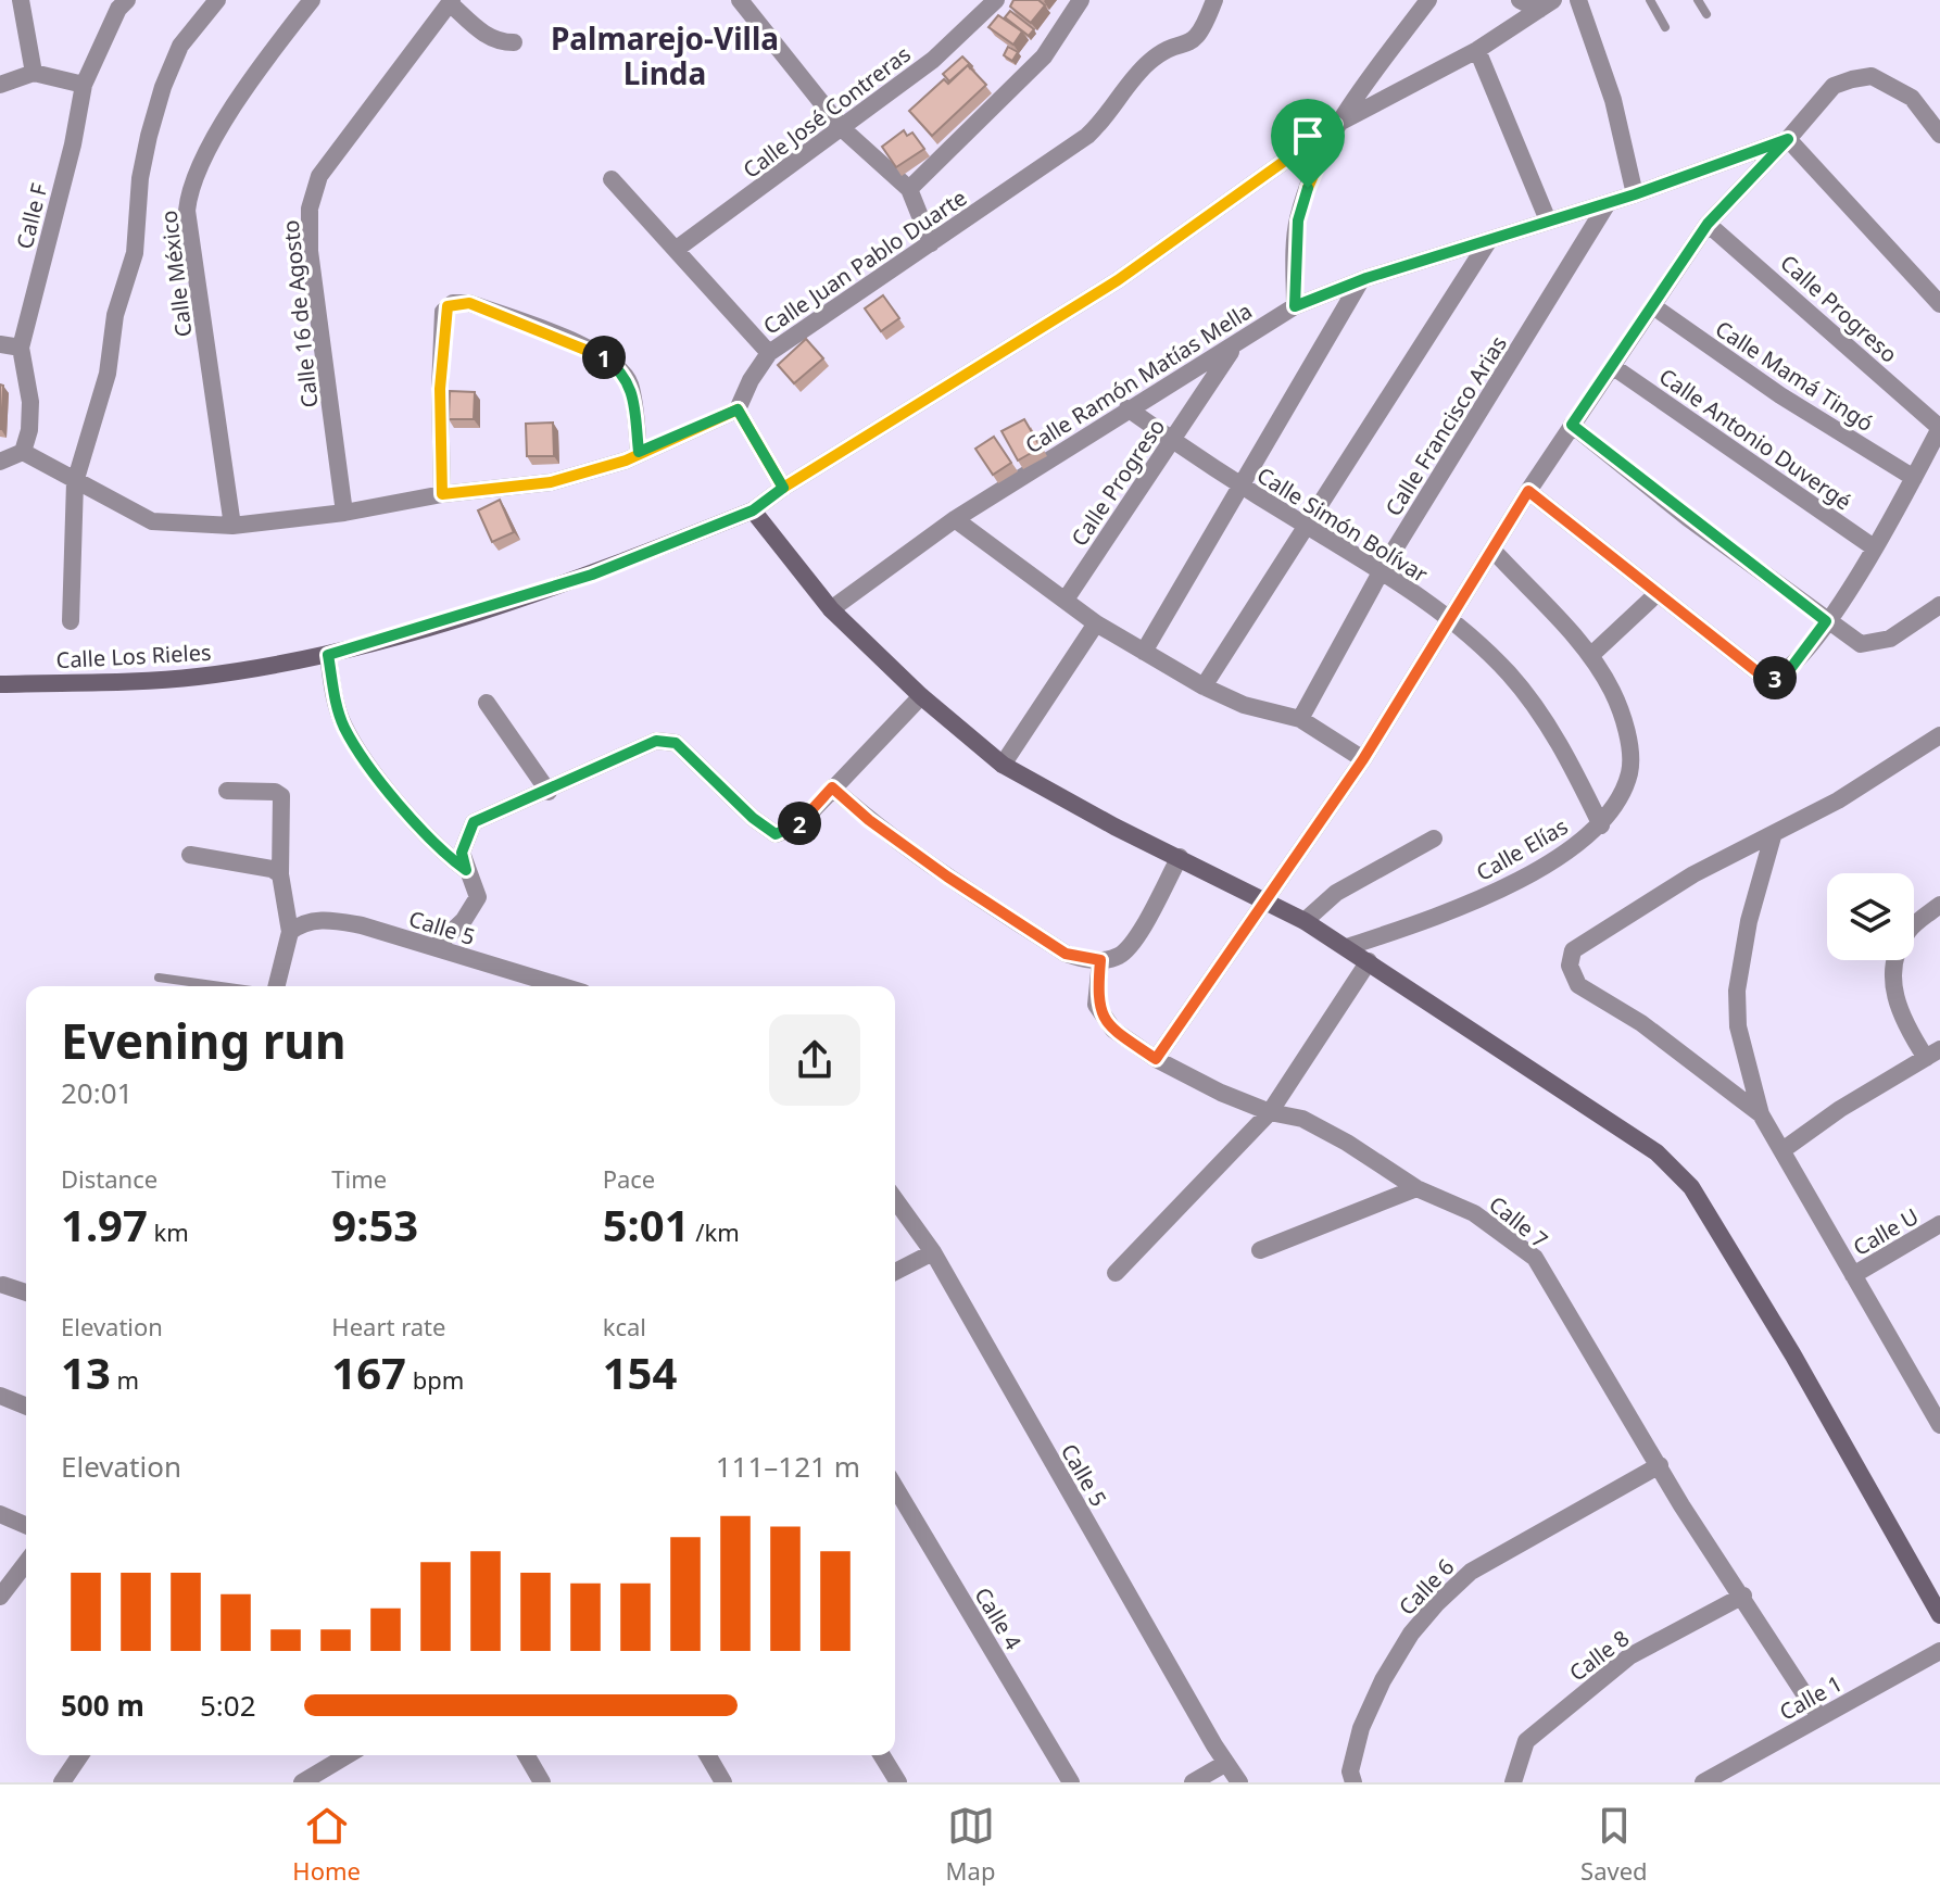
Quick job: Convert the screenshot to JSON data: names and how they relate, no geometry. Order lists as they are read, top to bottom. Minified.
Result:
{"streets":{"street":["Calle José Contreras","Calle F","Calle Juan Pablo Duarte","Calle México","Calle Progreso","Calle 16 de Agosto","Calle Mamá Tingó","Calle Ramón Matías Mella","Calle Francisco Arias","Calle Antonio Duvergé","Calle Simón Bolívar","Calle Los Rieles","Calle Elías","Calle 5","Calle 7","Calle U","Calle 6","Calle 4","Calle 8","Calle 1"]},"crossings":[["Calle Progreso","Calle Ramón Matías Mella"],["Calle Progreso","Calle Simón Bolívar"],["Calle Ramón Matías Mella","Calle Francisco Arias"],["Calle Ramón Matías Mella","Calle Simón Bolívar"],["Calle Francisco Arias","Calle Simón Bolívar"],["Calle Simón Bolívar","Calle Elías"],["Calle 7","Calle 6"],["Calle 7","Calle 8"],["Calle 7","Calle 1"]],"districts":["Palmarejo-Villa Linda"],"page":{"pins":["1","3","2"],"heading":["Evening run","20:01"],"stats":[["Distance","1.97 km"],["Time","9:53"],["Pace","5:01 /km"],["Elevation","13 m"],["Heart rate","167 bpm"],["kcal","154"]],"chart":["Elevation","111–121 m"],"list":[{"name":"500 m","note":"5:02"}],"tabs":["Home","Map","Saved"]}}
